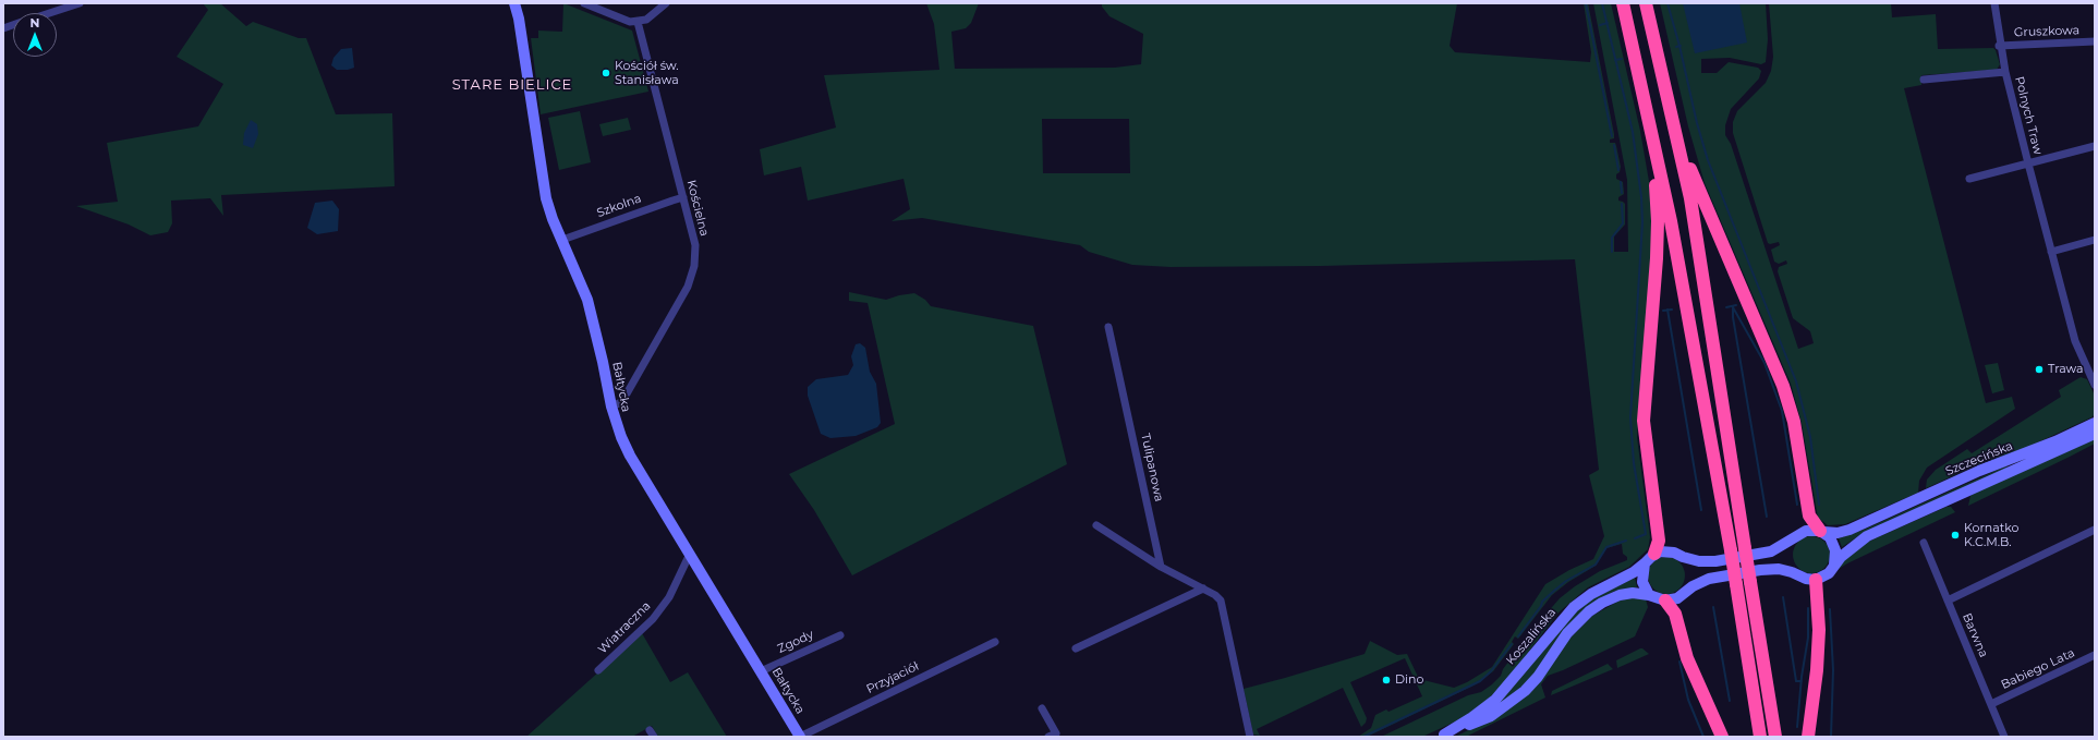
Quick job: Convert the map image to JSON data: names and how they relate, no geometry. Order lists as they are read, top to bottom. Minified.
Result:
{"streets":{"main road":["Bałtycka","Szczecińska","Koszalińska"],"street":["Gruszkowa","Polnych Traw","Szkolna","Kościelna","Tulipanowa","Wiatraczna","Barwna","Zgody","Babiego Lata","Przyjaciół"]},"crossings":[["Gruszkowa","Polnych Traw"],["Szkolna","Kościelna"],["Szkolna","Bałtycka"],["Kościelna","Bałtycka"],["Bałtycka","Wiatraczna"],["Bałtycka","Zgody"],["Bałtycka","Przyjaciół"],["Szczecińska","Koszalińska"],["Barwna","Babiego Lata"]],"districts":["STARE BIELICE"],"places":["Kościół św. Stanisława","Trawa","Kornatko K.C.M.B.","Dino"],"north":"top"}
